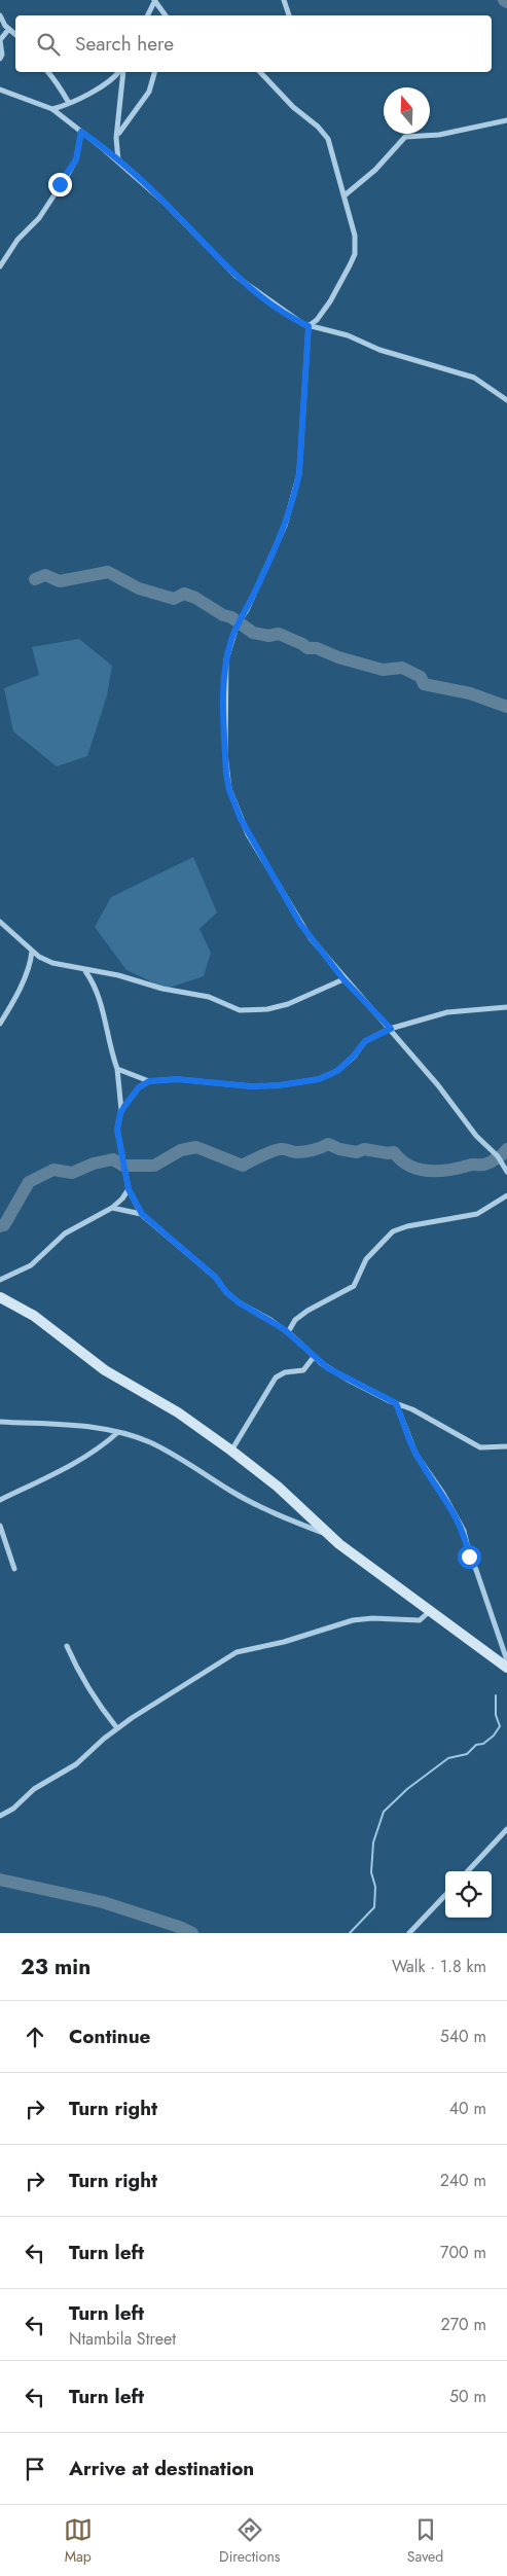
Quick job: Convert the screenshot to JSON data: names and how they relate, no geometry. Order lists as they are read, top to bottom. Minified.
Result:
{"north":"top","page":{"search":"Search here","heading":["23 min","Walk · 1.8 km"],"list":[["Continue","540 m"],["Turn right","40 m"],["Turn right","240 m"],["Turn left","700 m"],["Turn left","Ntambila Street","270 m"],["Turn left","50 m"],"Arrive at destination"],"nav":["Map","Directions","Saved"]}}
